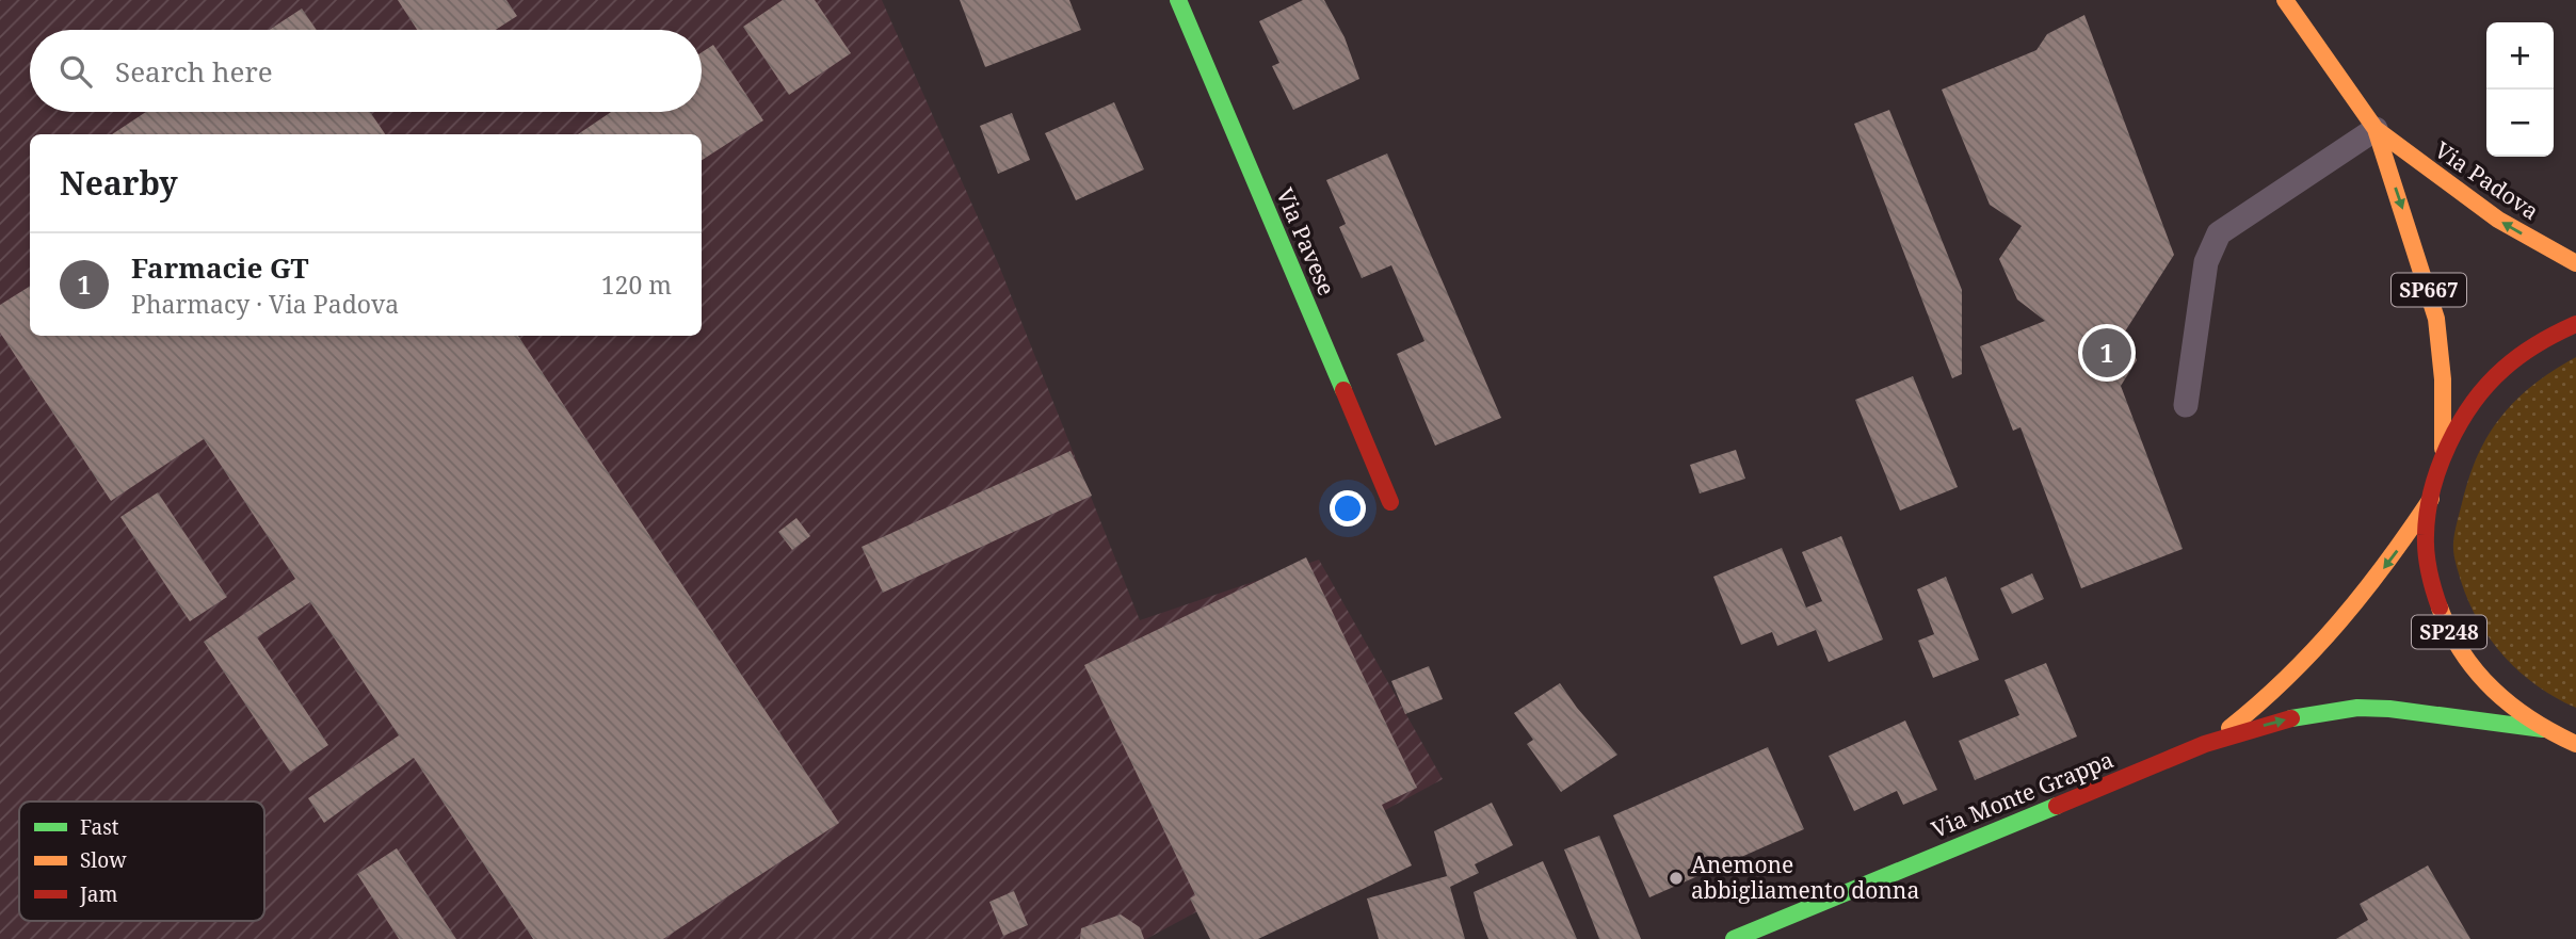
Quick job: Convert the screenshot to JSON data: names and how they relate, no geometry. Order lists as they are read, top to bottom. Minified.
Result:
{"streets":{"main road":["Via Padova","Via Pavese","SP667","SP248","Via Monte Grappa"]},"crossings":[["Via Padova","Via Monte Grappa"]],"places":["Anemone abbigliamento donna"],"legend":["Fast","Slow","Jam"],"page":{"map_buttons":["+","−"],"search":"Search here","heading":"Nearby","list":[{"mark":"1","name":"Farmacie GT","note":"Pharmacy · Via Padova","value":"120 m"}],"pins":"1"}}
